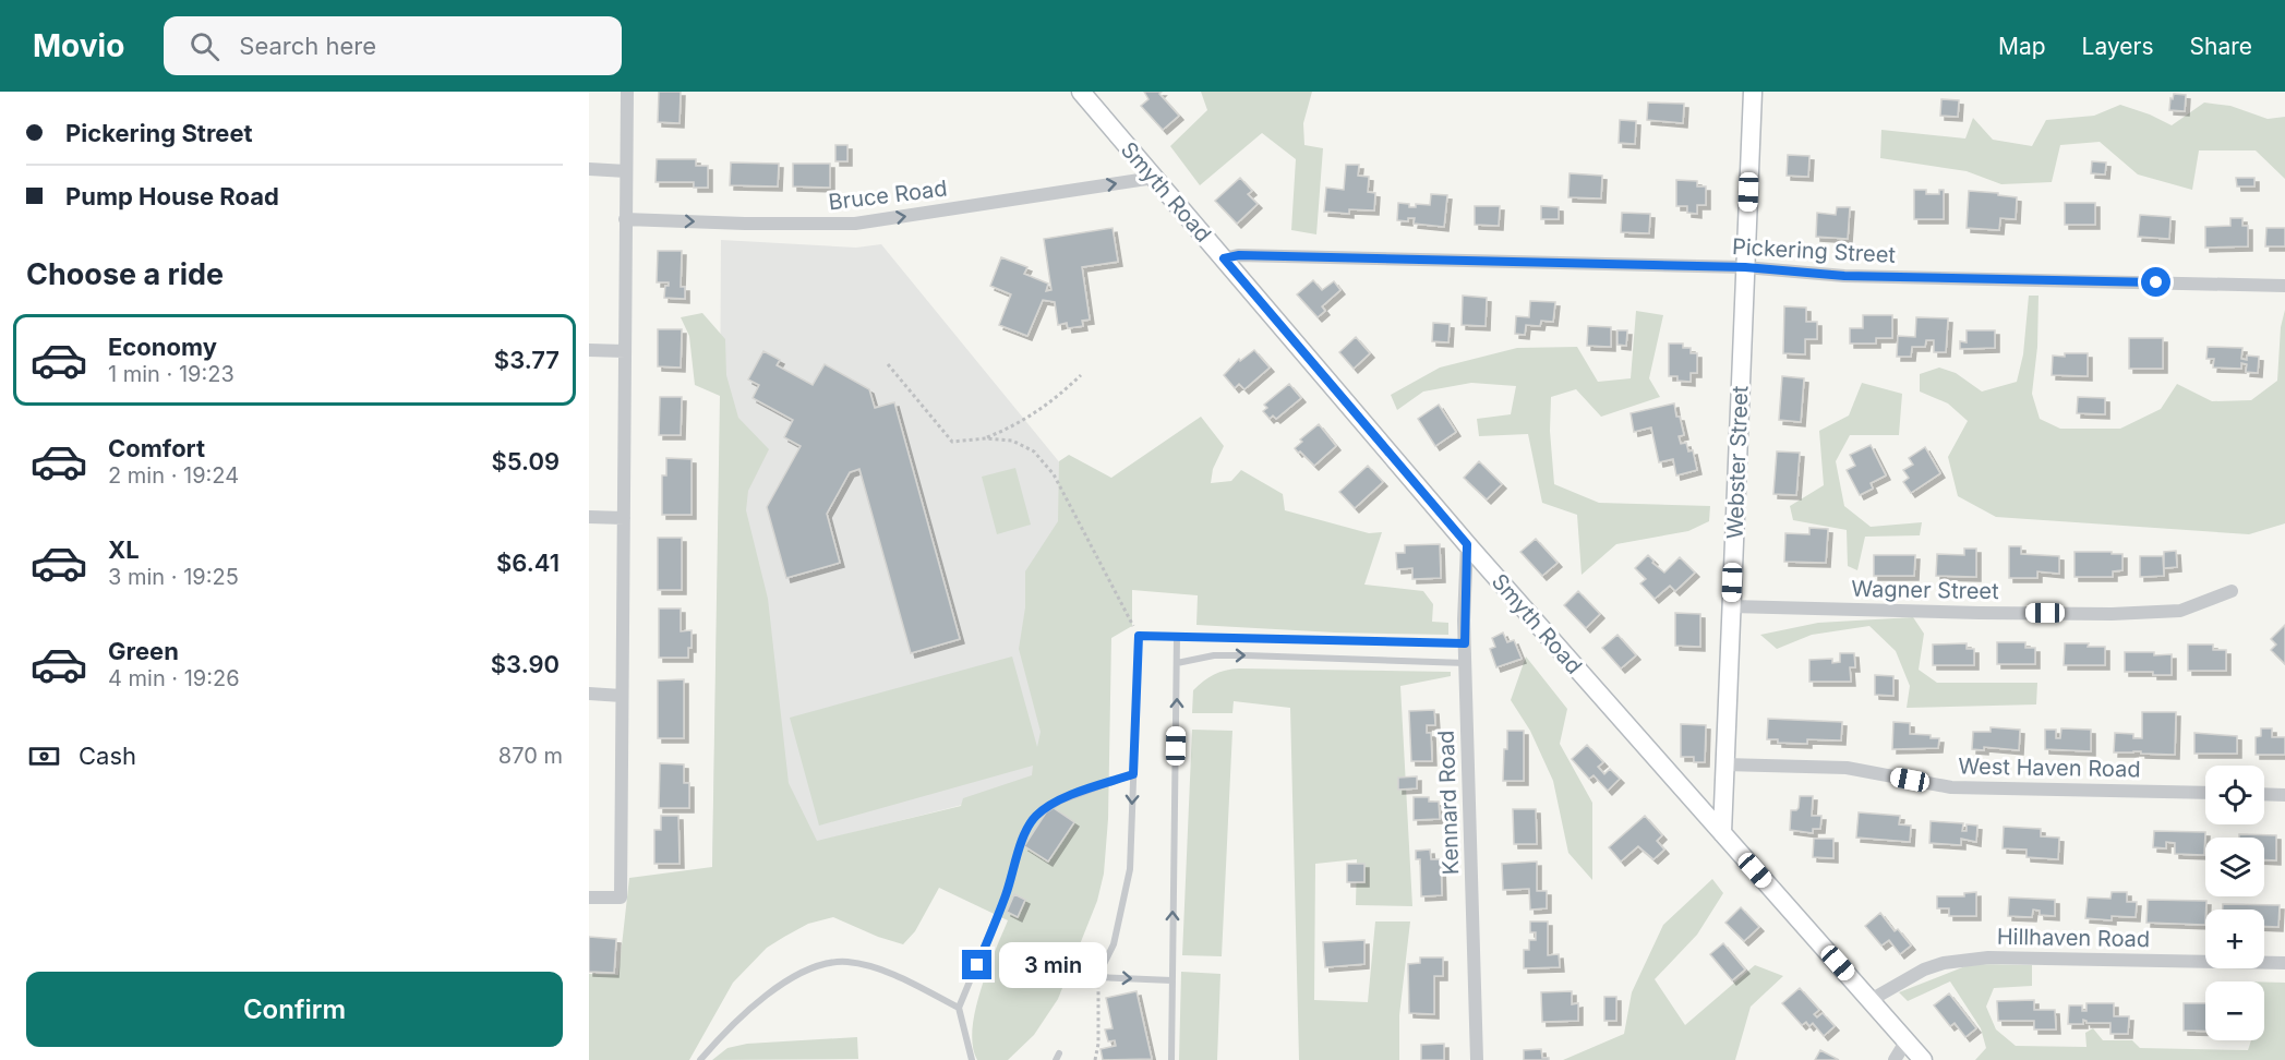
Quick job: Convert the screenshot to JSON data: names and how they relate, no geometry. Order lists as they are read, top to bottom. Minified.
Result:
{"streets":{"street":["Smyth Road","Bruce Road","Pickering Street","Webster Street","Wagner Street","West Haven Road","Kennard Road","Hillhaven Road"]},"crossings":[["Smyth Road","Bruce Road"],["Smyth Road","Pickering Street"],["Smyth Road","Webster Street"],["Smyth Road","Kennard Road"],["Smyth Road","Hillhaven Road"],["Pickering Street","Webster Street"],["Webster Street","Wagner Street"],["Webster Street","West Haven Road"]],"one_way":["Bruce Road"],"page":{"header":"Movio","search":"Search here","nav":["Map","Layers","Share"],"banner":["Pickering Street","Pump House Road"],"heading":"Choose a ride","list":[{"name":"Economy","note":"1 min · 19:23","value":"$3.77"},{"name":"Comfort","note":"2 min · 19:24","value":"$5.09"},{"name":"XL","note":"3 min · 19:25","value":"$6.41"},{"name":"Green","note":"4 min · 19:26","value":"$3.90"}],"pay":["Cash","870 m"],"map_buttons":["+","−"],"bubble":"3 min","buttons":"Confirm"}}
